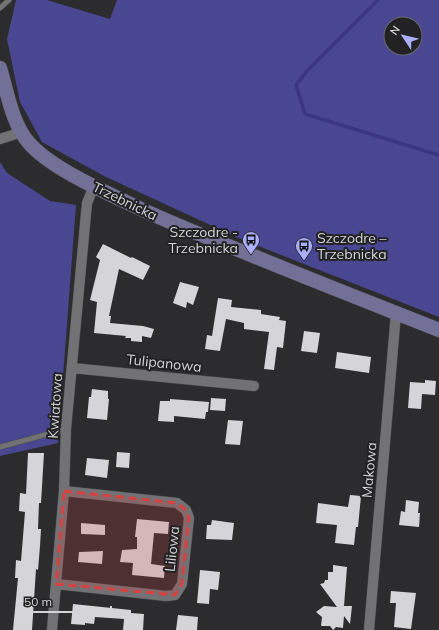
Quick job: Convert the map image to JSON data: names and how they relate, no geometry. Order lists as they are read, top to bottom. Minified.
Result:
{"streets":{"street":["Trzebnicka","Tulipanowa","Kwiatowa","Makowa","Liliowa"]},"crossings":[["Trzebnicka","Kwiatowa"],["Trzebnicka","Makowa"],["Tulipanowa","Kwiatowa"],["Kwiatowa","Liliowa"]],"places":{"bus stop":["Szczodre - Trzebnicka","Szczodre – Trzebnicka"]},"scale_bar":"50 m","north":"top left"}
